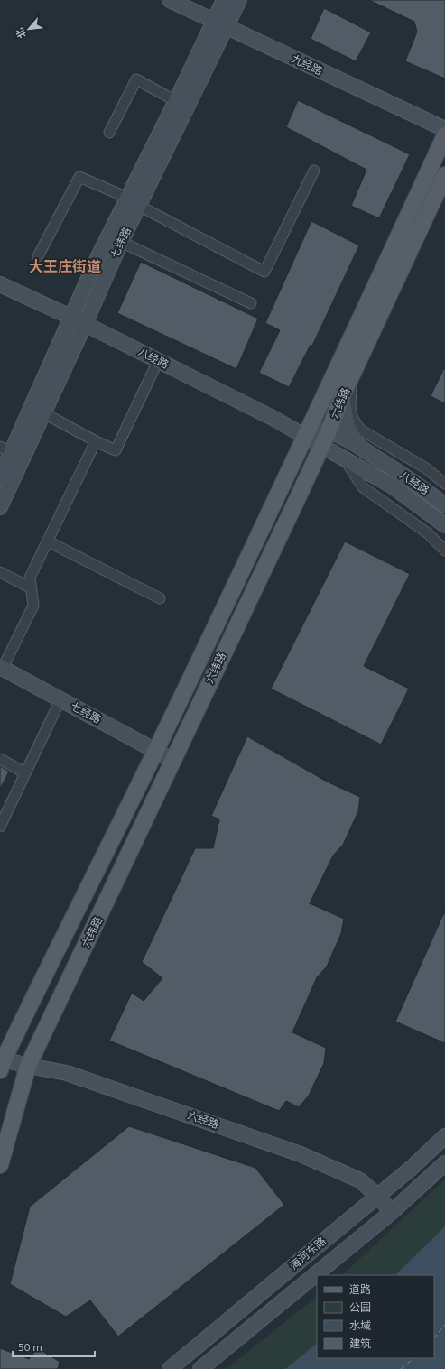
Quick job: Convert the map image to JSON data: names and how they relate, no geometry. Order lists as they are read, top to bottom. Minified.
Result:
{"streets":{"main road":["六纬路"],"street":["九经路","七纬路","八经路","七经路","六经路","海河东路"]},"crossings":[["九经路","七纬路"],["七纬路","八经路"],["八经路","六纬路"],["六纬路","七经路"],["六纬路","六经路"],["六经路","海河东路"]],"districts":["大王庄街道"],"legend":["道路","公园","水域","建筑"],"scale_bar":"50 m","north":"bottom left"}
